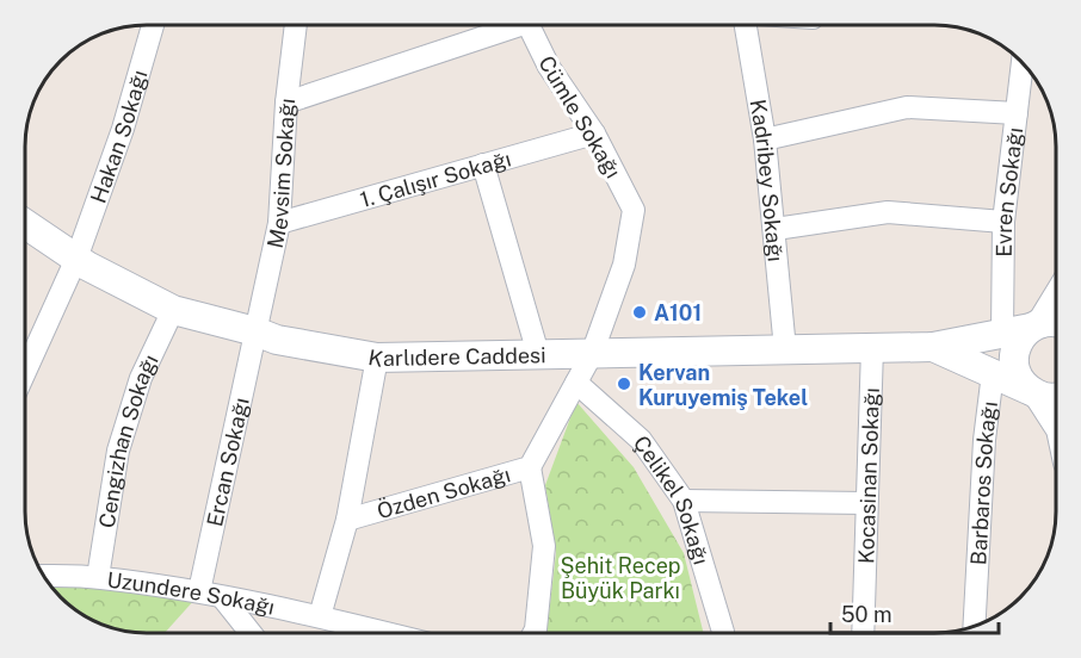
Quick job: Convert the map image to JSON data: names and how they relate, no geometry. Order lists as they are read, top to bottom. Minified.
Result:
{"streets":{"street":["Cümle Sokağı","Hakan Sokağı","Mevsim Sokağı","1. Çalışır Sokağı","Kadribey Sokağı","Evren Sokağı","Karlıdere Caddesi","Cengizhan Sokağı","Ercan Sokağı","Kocasinan Sokağı","Barbaros Sokağı","Özden Sokağı","Çelikel Sokağı","Uzundere Sokağı"]},"crossings":[["Cümle Sokağı","1. Çalışır Sokağı"],["Cümle Sokağı","Karlıdere Caddesi"],["Cümle Sokağı","Özden Sokağı"],["Cümle Sokağı","Çelikel Sokağı"],["Hakan Sokağı","Karlıdere Caddesi"],["Mevsim Sokağı","1. Çalışır Sokağı"],["Mevsim Sokağı","Karlıdere Caddesi"],["Mevsim Sokağı","Ercan Sokağı"],["Kadribey Sokağı","Karlıdere Caddesi"],["Evren Sokağı","Karlıdere Caddesi"],["Karlıdere Caddesi","Cengizhan Sokağı"],["Karlıdere Caddesi","Ercan Sokağı"],["Karlıdere Caddesi","Kocasinan Sokağı"],["Karlıdere Caddesi","Barbaros Sokağı"],["Karlıdere Caddesi","Özden Sokağı"],["Cengizhan Sokağı","Uzundere Sokağı"],["Ercan Sokağı","Uzundere Sokağı"],["Özden Sokağı","Çelikel Sokağı"],["Özden Sokağı","Uzundere Sokağı"]],"parks":["Şehit Recep Büyük Parkı"],"places":["A101","Kervan Kuruyemiş Tekel"],"scale_bar":"50 m"}
